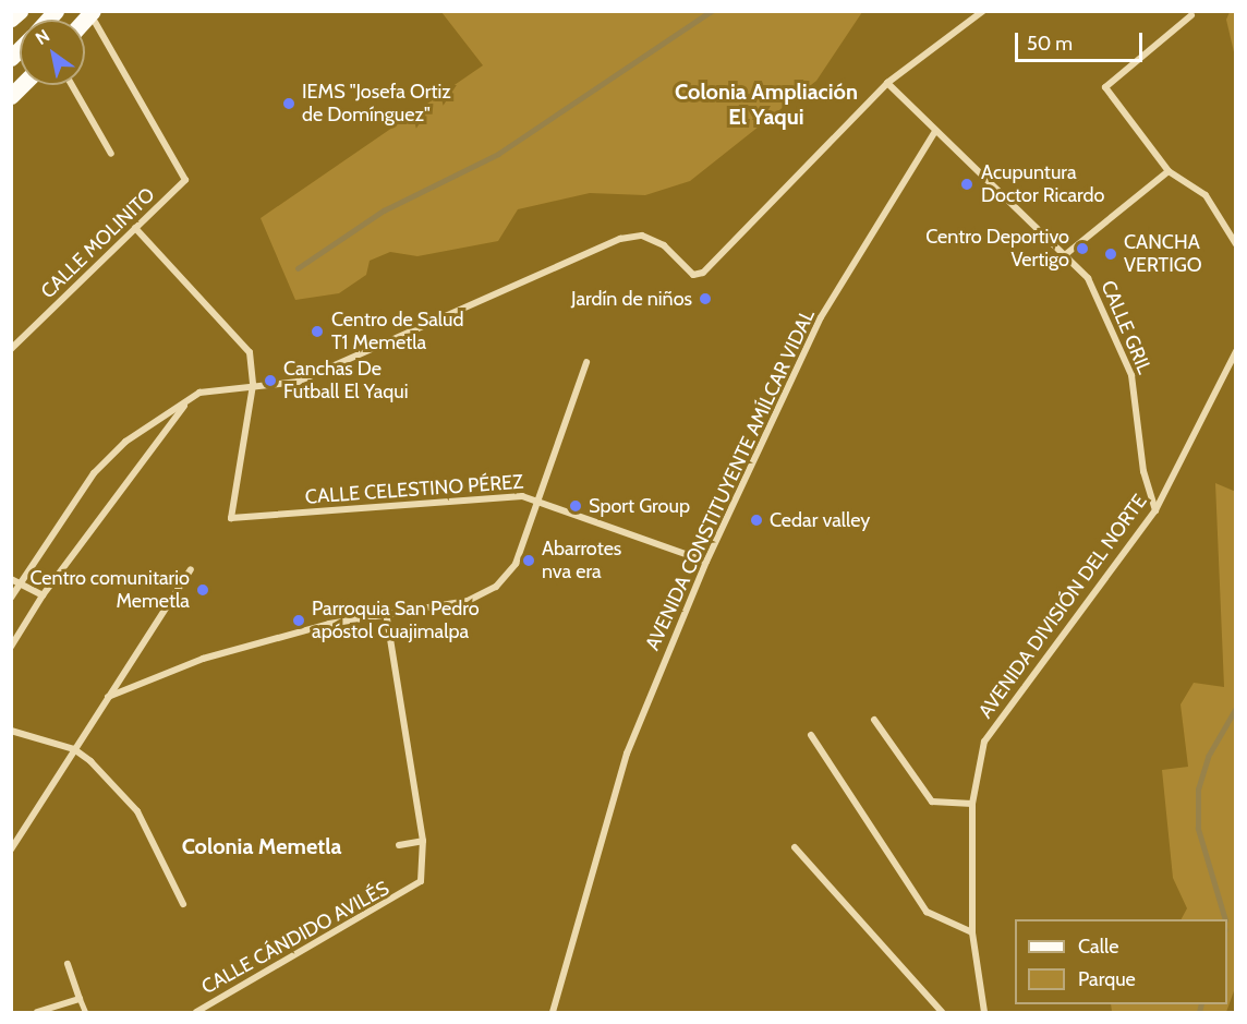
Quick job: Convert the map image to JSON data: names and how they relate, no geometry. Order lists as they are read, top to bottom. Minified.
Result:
{"streets":{"street":["CALLE MOLINITO","CALLE GRIL","AVENIDA CONSTITUYENTE AMÍLCAR VIDAL","CALLE CELESTINO PÉREZ","AVENIDA DIVISIÓN DEL NORTE","CALLE CÁNDIDO AVILÉS"]},"crossings":[["CALLE GRIL","AVENIDA CONSTITUYENTE AMÍLCAR VIDAL"],["CALLE GRIL","AVENIDA DIVISIÓN DEL NORTE"],["AVENIDA CONSTITUYENTE AMÍLCAR VIDAL","CALLE CELESTINO PÉREZ"]],"districts":["Colonia Ampliación El Yaqui","Colonia Memetla"],"places":["IEMS \"Josefa Ortiz de Domínguez\"","Acupuntura Doctor Ricardo","Centro Deportivo Vertigo","CANCHA VERTIGO","Jardín de niños","Centro de Salud T1 Memetla","Canchas De Futball El Yaqui","Sport Group","Cedar valley","Abarrotes nva era","Centro comunitario Memetla","Parroquia San Pedro apóstol Cuajimalpa"],"legend":["Calle","Parque"],"scale_bar":"50 m","north":"top left"}
